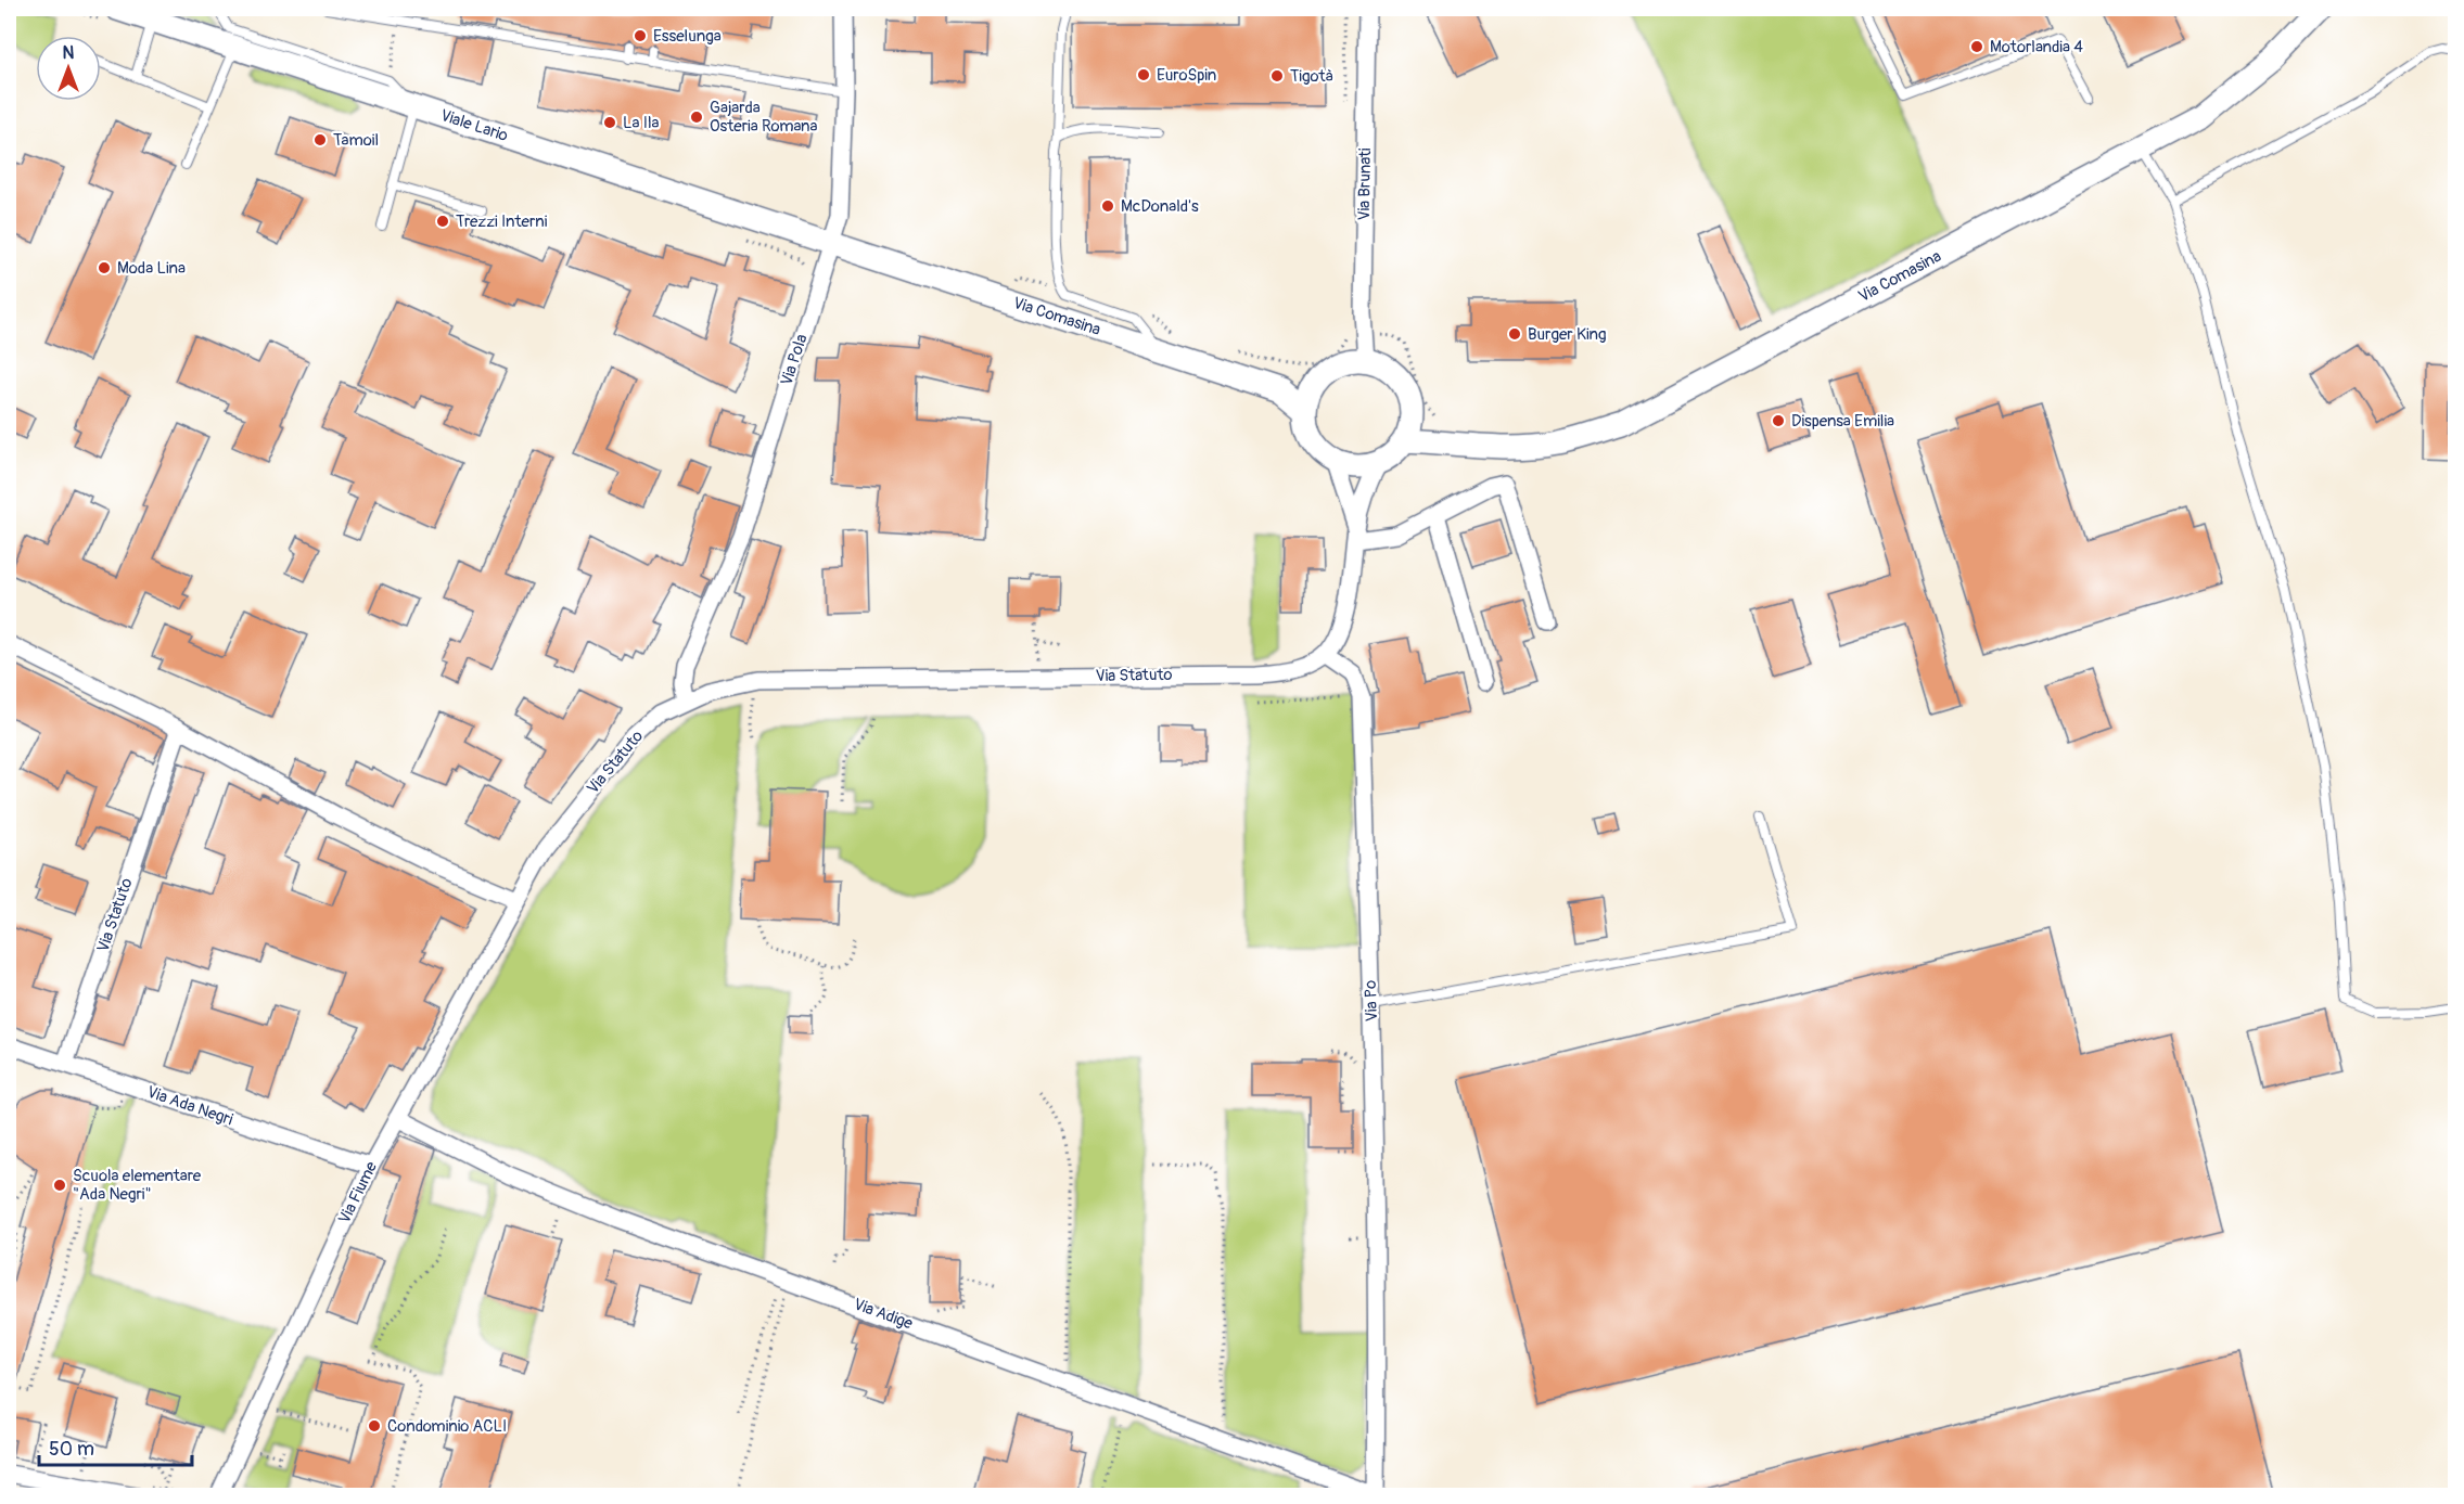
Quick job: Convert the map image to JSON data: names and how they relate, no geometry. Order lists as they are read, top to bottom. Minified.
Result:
{"streets":{"main road":["Viale Lario","Via Comasina"],"street":["Via Brunati","Via Pola","Via Statuto","Via Po","Via Ada Negri","Via Fiume","Via Adige"]},"crossings":[["Viale Lario","Via Comasina"],["Viale Lario","Via Pola"],["Via Brunati","Via Comasina"],["Via Comasina","Via Pola"],["Via Pola","Via Statuto"],["Via Statuto","Via Po"],["Via Statuto","Via Ada Negri"],["Via Statuto","Via Fiume"],["Via Po","Via Adige"],["Via Ada Negri","Via Fiume"],["Via Fiume","Via Adige"]],"places":["Esselunga","Motorlandia 4","EuroSpin","Tigotà","Gajarda Osteria Romana","La Ila","Tamoil","McDonald's","Trezzi Interni","Moda Lina","Burger King","Dispensa Emilia","Scuola elementare \"Ada Negri\"","Condominio ACLI"],"scale_bar":"50 m","north":"top"}
